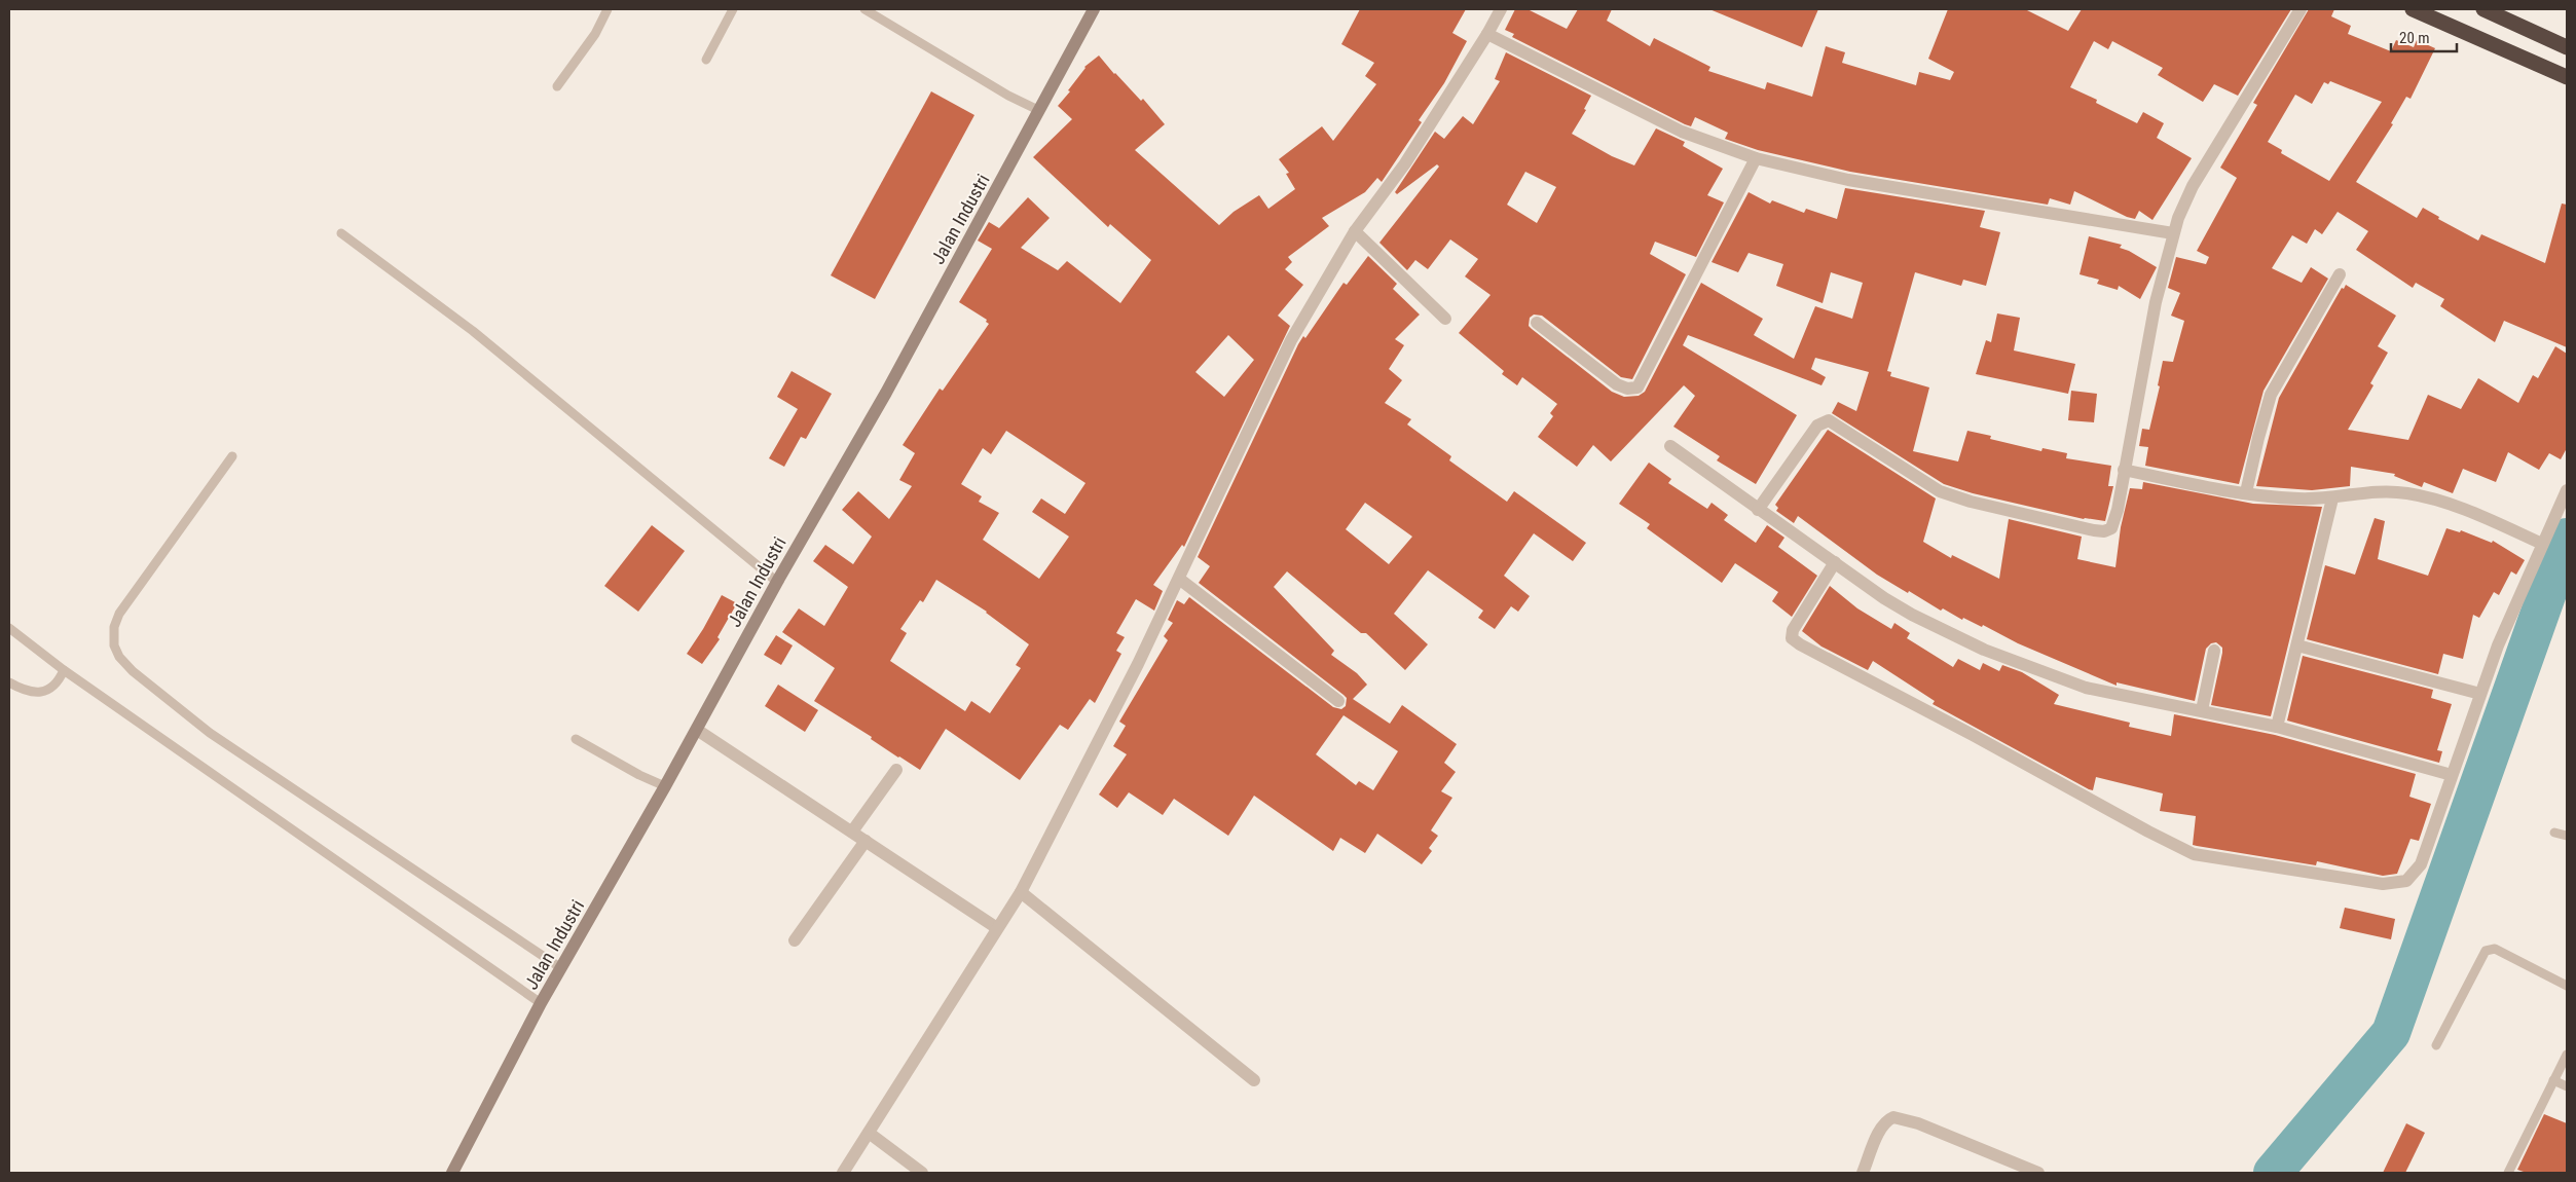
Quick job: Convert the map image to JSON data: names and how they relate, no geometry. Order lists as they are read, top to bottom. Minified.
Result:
{"streets":{"street":["Jalan Industri"]},"scale_bar":"20 m"}
